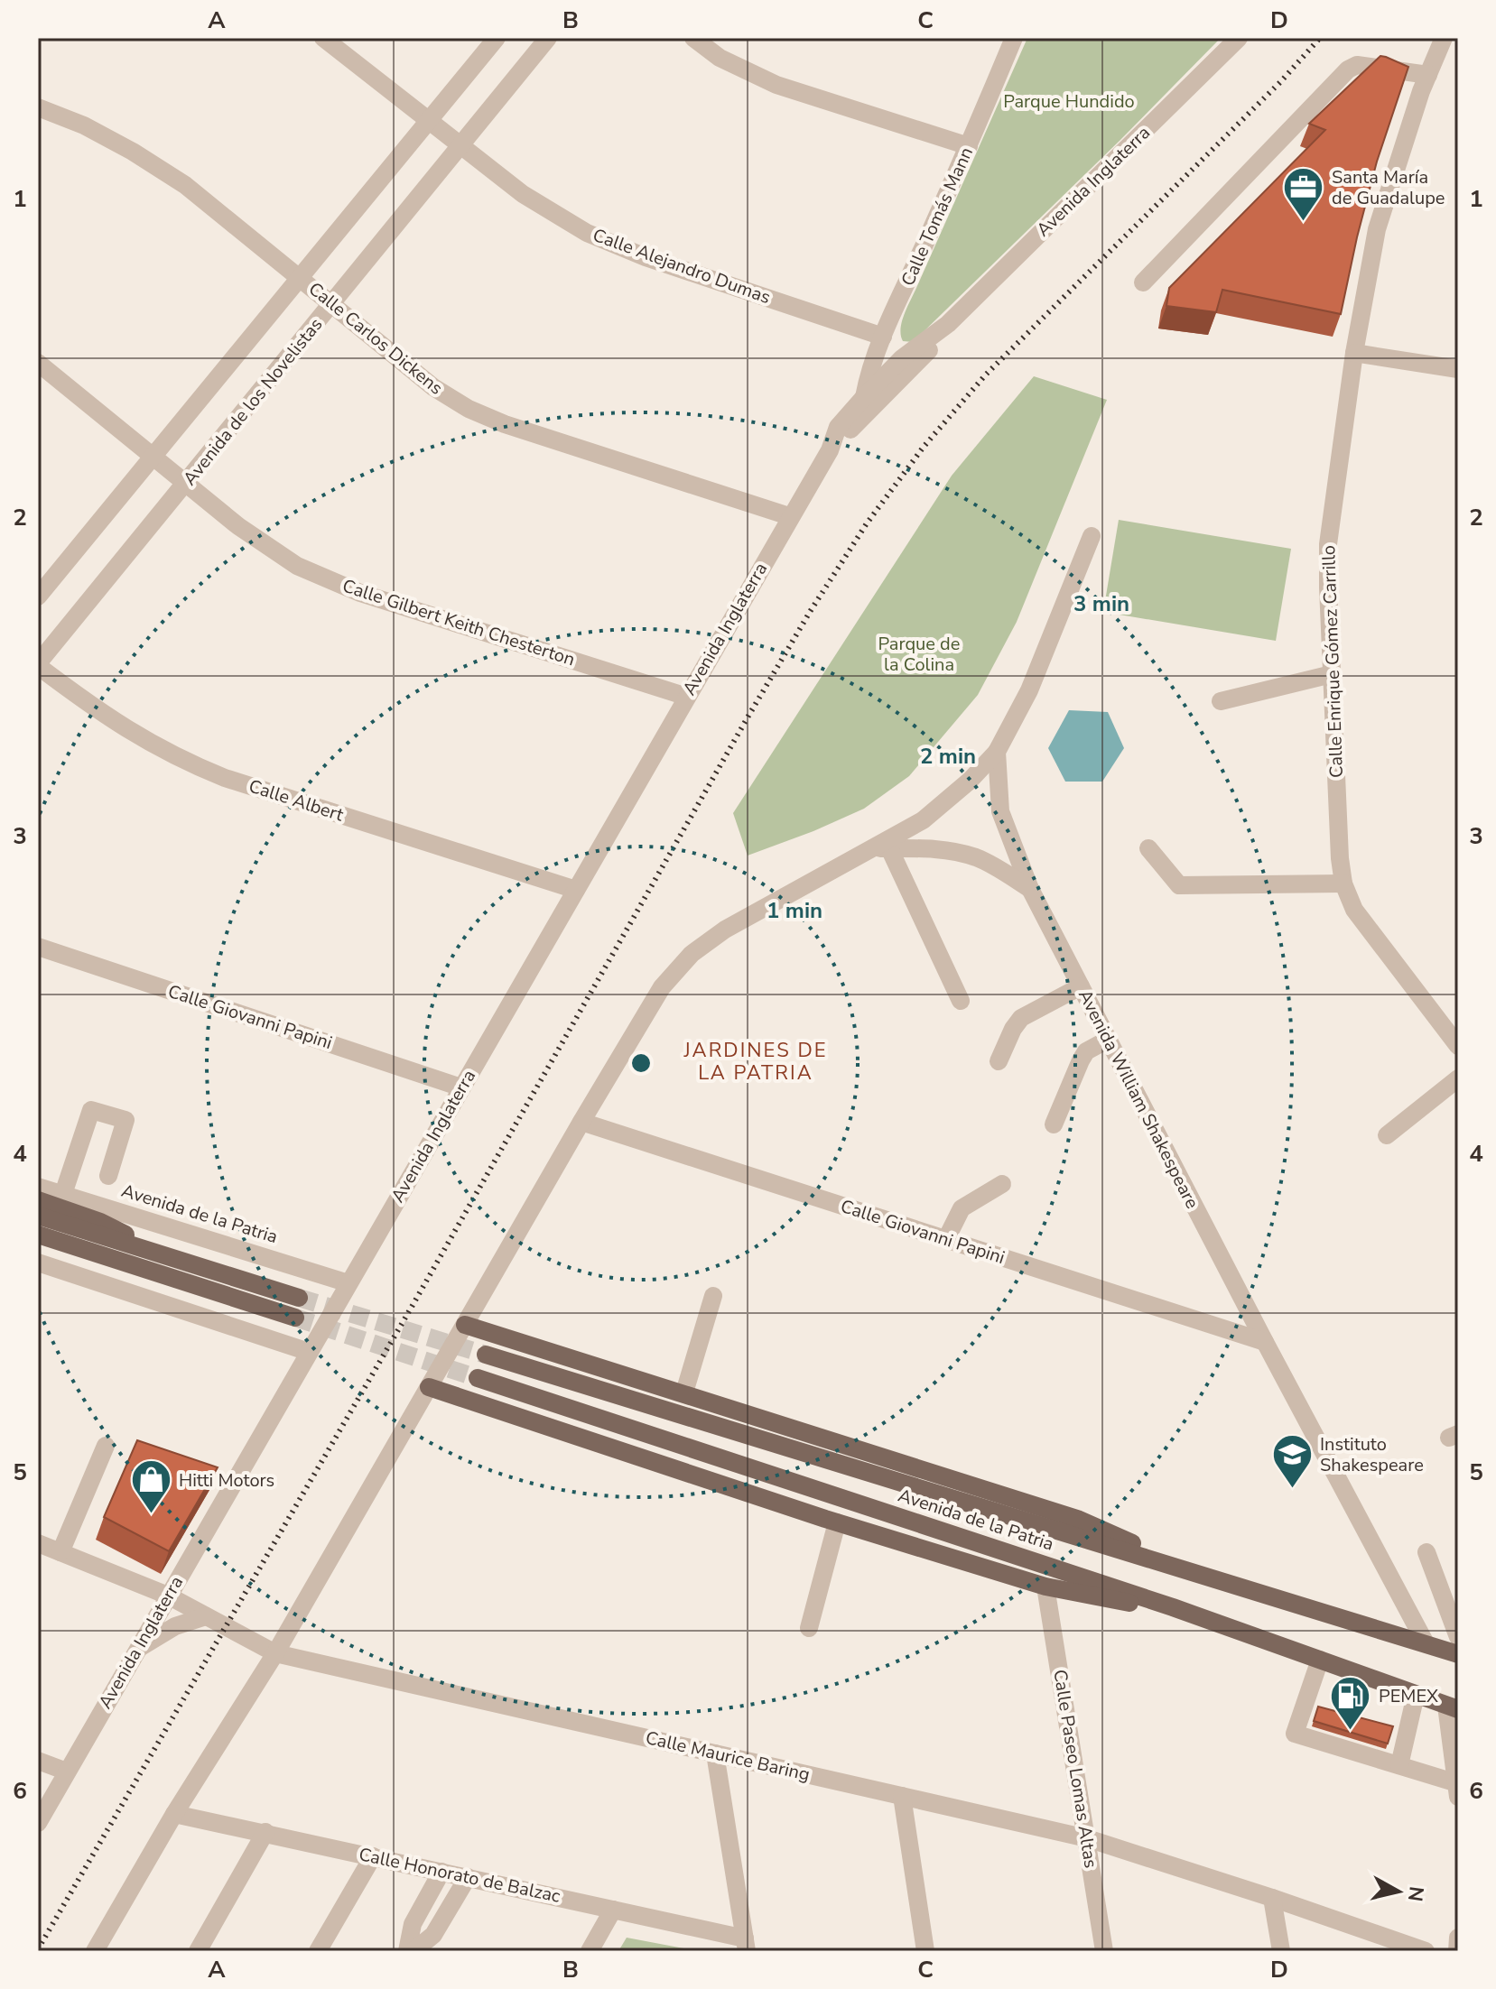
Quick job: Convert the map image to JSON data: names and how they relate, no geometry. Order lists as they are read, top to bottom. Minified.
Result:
{"streets":{"main road":["Avenida de la Patria"],"street":["Avenida Inglaterra","Calle Tomás Mann","Calle Alejandro Dumas","Calle Carlos Dickens","Avenida de los Novelistas","Calle Gilbert Keith Chesterton","Calle Enrique Gómez Carrillo","Calle Albert","Calle Giovanni Papini","Avenida William Shakespeare","Calle Maurice Baring","Calle Paseo Lomas Altas","Calle Honorato de Balzac"]},"crossings":[["Avenida Inglaterra","Calle Tomás Mann"],["Avenida Inglaterra","Calle Carlos Dickens"],["Avenida Inglaterra","Calle Gilbert Keith Chesterton"],["Avenida Inglaterra","Calle Albert"],["Avenida Inglaterra","Calle Giovanni Papini"],["Avenida Inglaterra","Avenida de la Patria"],["Avenida Inglaterra","Calle Maurice Baring"],["Calle Tomás Mann","Calle Alejandro Dumas"],["Calle Alejandro Dumas","Avenida de los Novelistas"],["Calle Carlos Dickens","Avenida de los Novelistas"],["Avenida de los Novelistas","Calle Gilbert Keith Chesterton"],["Avenida de los Novelistas","Calle Albert"],["Calle Giovanni Papini","Avenida William Shakespeare"],["Avenida William Shakespeare","Avenida de la Patria"],["Calle Maurice Baring","Calle Paseo Lomas Altas"]],"districts":["JARDINES DE LA PATRIA"],"parks":["Parque Hundido","Parque de la Colina"],"places":{"office":["Santa María de Guadalupe"],"school or university":["Instituto Shakespeare"],"shop":["Hitti Motors"],"fuel station":["PEMEX"]},"north":"right","grid":{"columns":["A","B","C","D"],"rows":["1","2","3","4","5","6"]},"rings":["3 min","2 min","1 min"]}
